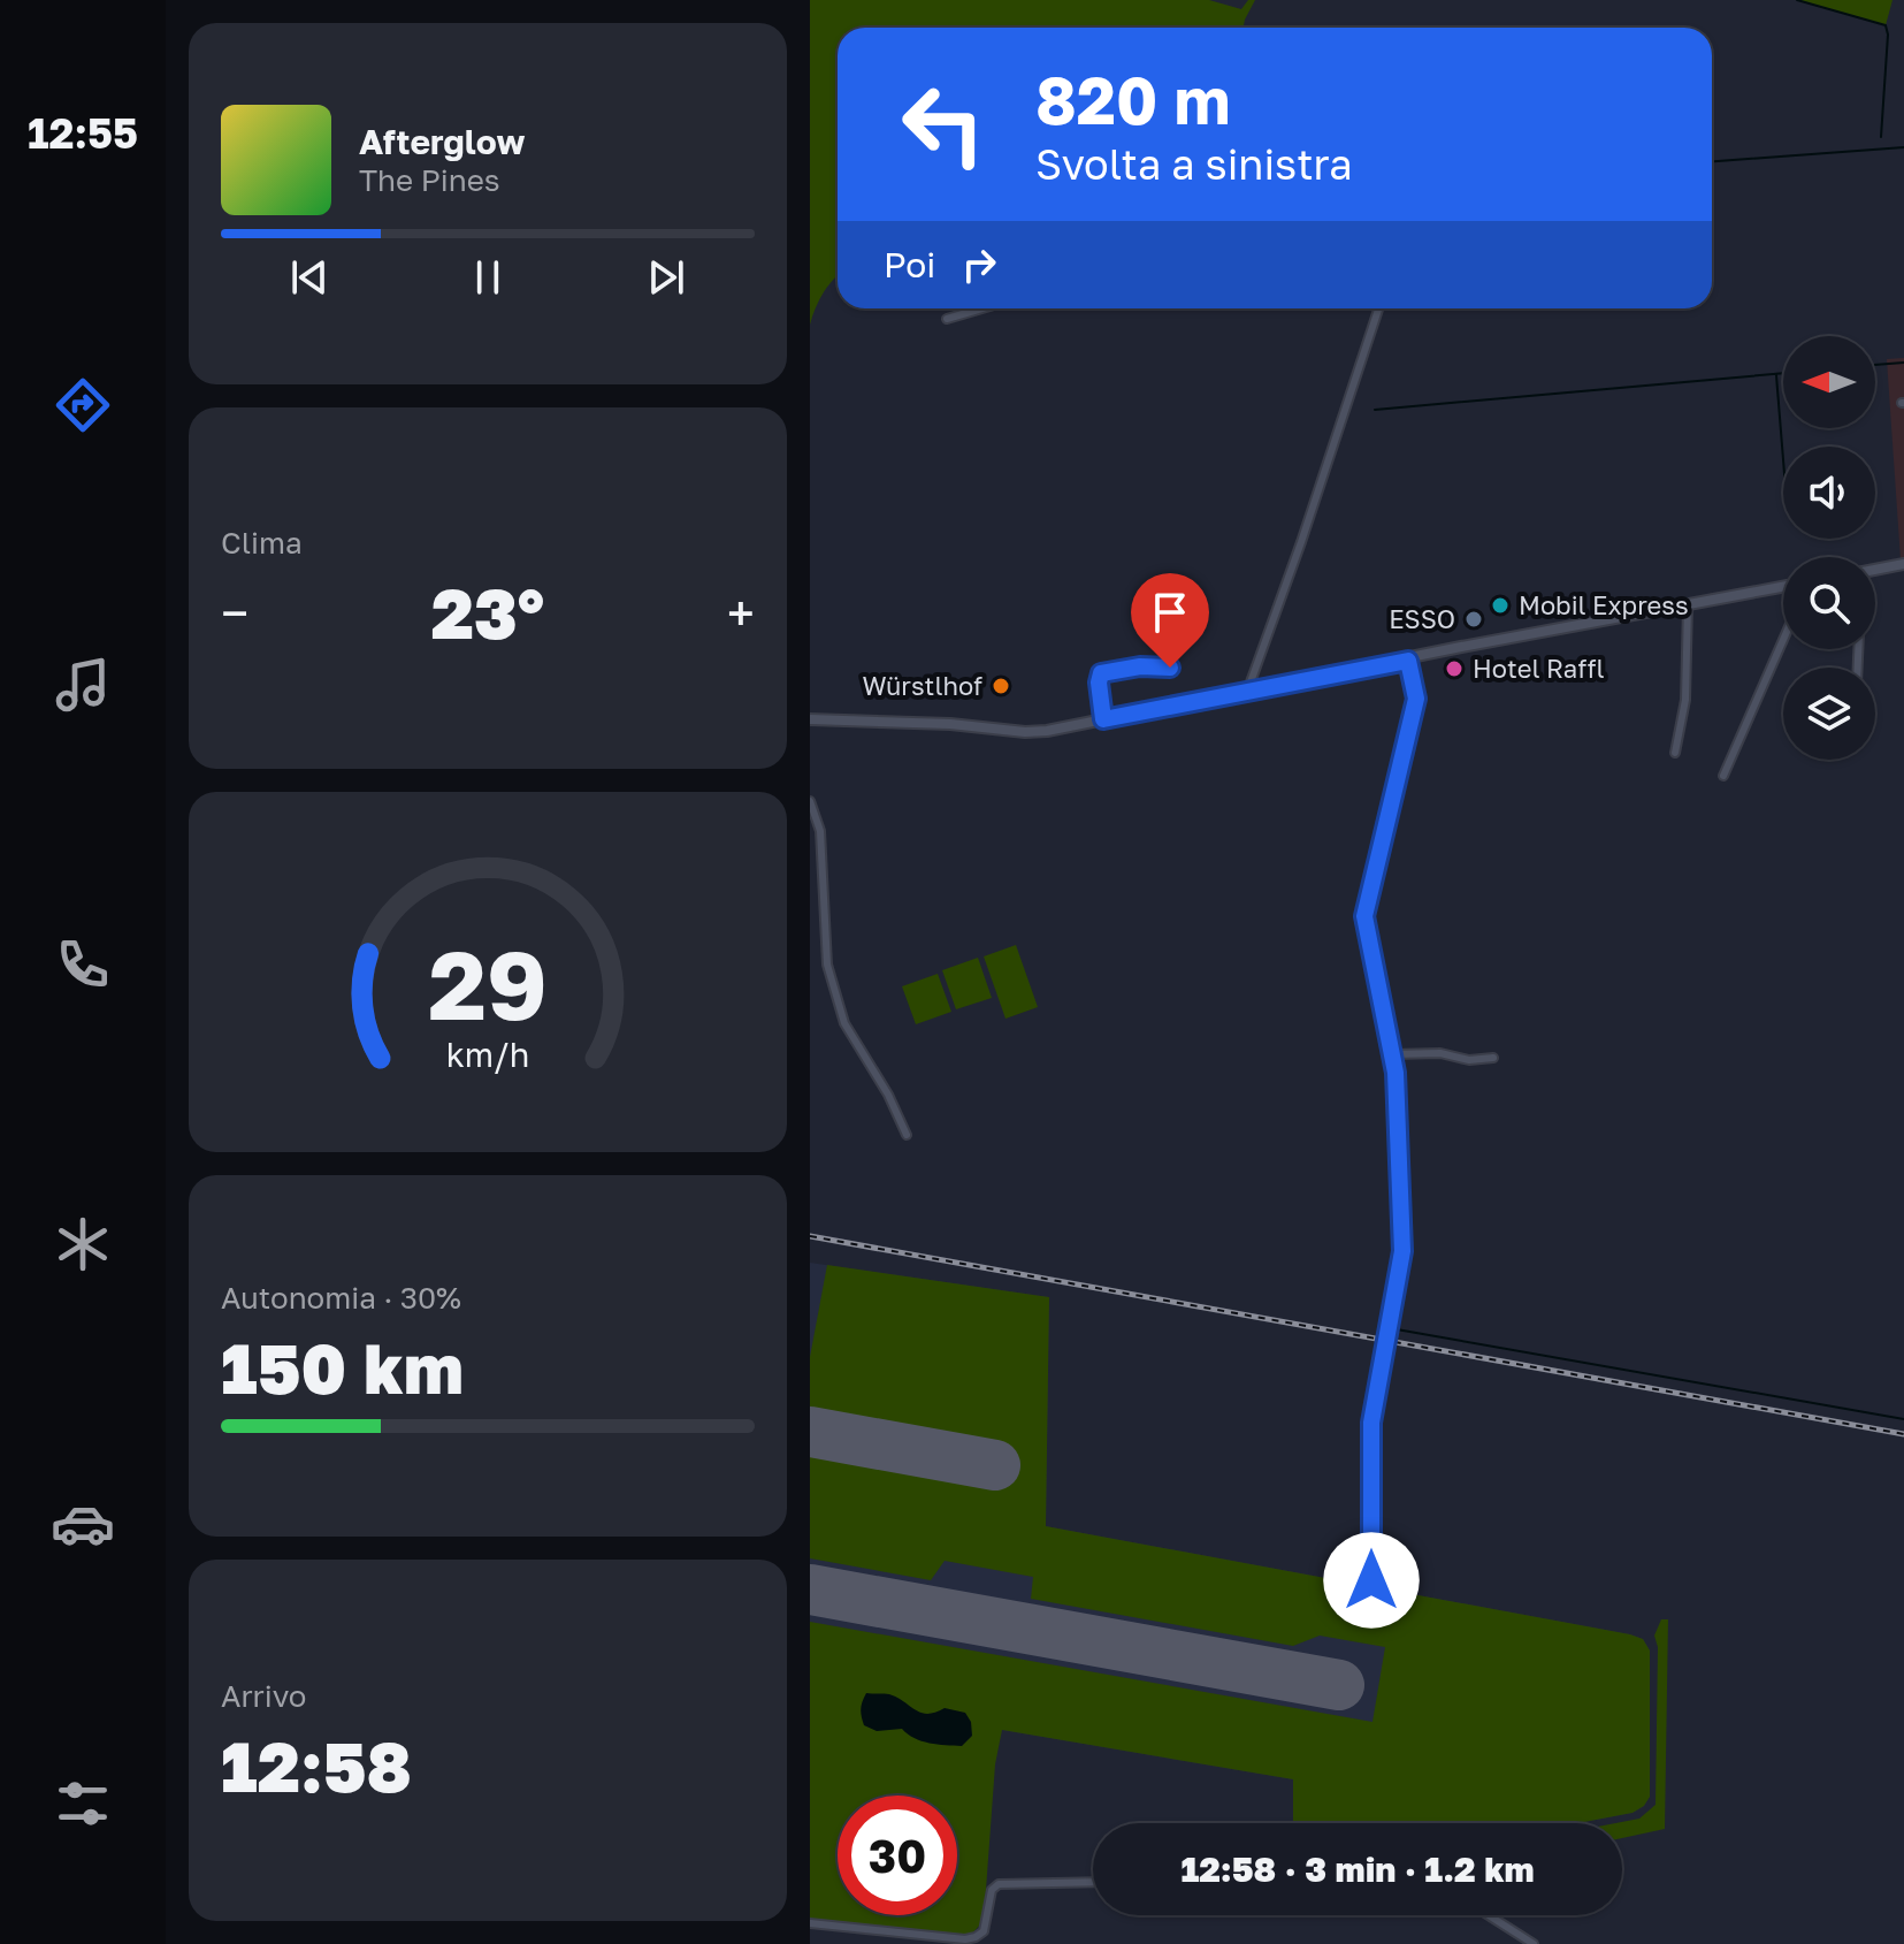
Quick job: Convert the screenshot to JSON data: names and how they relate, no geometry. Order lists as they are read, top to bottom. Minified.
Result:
{"places":["Mobil Express","ESSO","Hotel Raffl","Würstlhof"],"north":"left","page":{"tabs":"12:55","turn":["820 m","Svolta a sinistra"],"song":["Afterglow","The Pines"],"then":"Poi","tile":["Clima",["Autonomia · 30%","150 km"],["Arrivo","12:58"]],"heat":["−","23°","+"],"limit":"30","trip":"12:58 · 3 min · 1.2 km","gauge":["29","km/h"]}}
